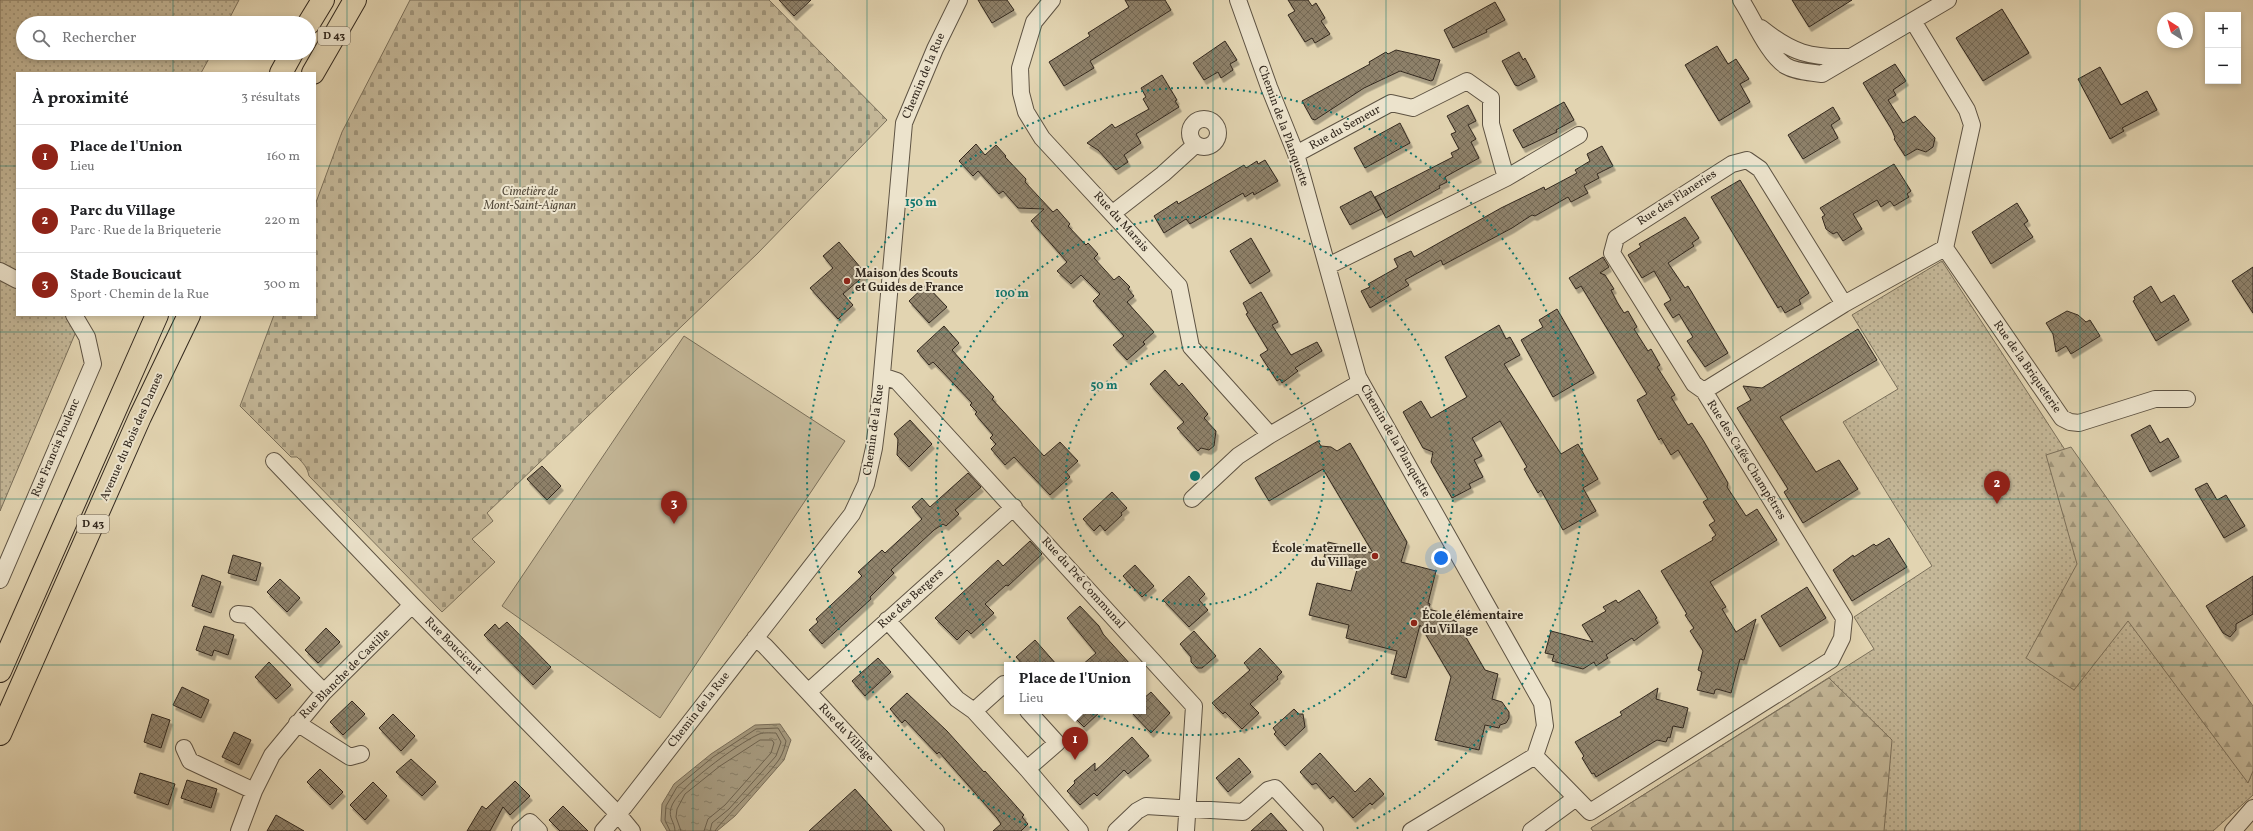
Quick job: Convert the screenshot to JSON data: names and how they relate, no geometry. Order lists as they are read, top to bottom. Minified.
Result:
{"streets":{"highway":["D 43","Avenue du Bois des Dames"],"street":["Chemin de la Rue","Chemin de la Planquette","Rue du Semeur","Rue des Flaneries","Rue du Marais","Rue de la Briqueterie","Rue Francis Poulenc","Rue des Cafés Champêtres","Rue du Pré Communal","Rue des Bergers","Rue Boucicaut","Rue Blanche de Castille","Rue du Village"]},"crossings":[["Chemin de la Rue","Rue du Pré Communal"],["Chemin de la Rue","Rue Boucicaut"],["Chemin de la Rue","Rue du Village"],["Chemin de la Planquette","Rue du Semeur"],["Rue des Flaneries","Rue des Cafés Champêtres"],["Rue de la Briqueterie","Rue des Cafés Champêtres"],["Rue du Pré Communal","Rue des Bergers"],["Rue des Bergers","Rue du Village"],["Rue Boucicaut","Rue Blanche de Castille"]],"parks":["Cimetière de Mont-Saint-Aignan"],"places":["Maison des Scouts et Guides de France","École maternelle du Village","École élémentaire du Village"],"north":"top left","page":{"map_buttons":["+","−"],"search":"Rechercher","heading":["À proximité","3 résultats"],"list":[{"mark":"1","name":"Place de l'Union","note":"Lieu","value":"160 m"},{"mark":"2","name":"Parc du Village","note":"Parc · Rue de la Briqueterie","value":"220 m"},{"mark":"3","name":"Stade Boucicaut","note":"Sport · Chemin de la Rue","value":"300 m"}],"pins":["2","3","1"],"popup":["Place de l'Union","Lieu"]},"rings":["150 m","100 m","50 m"]}
